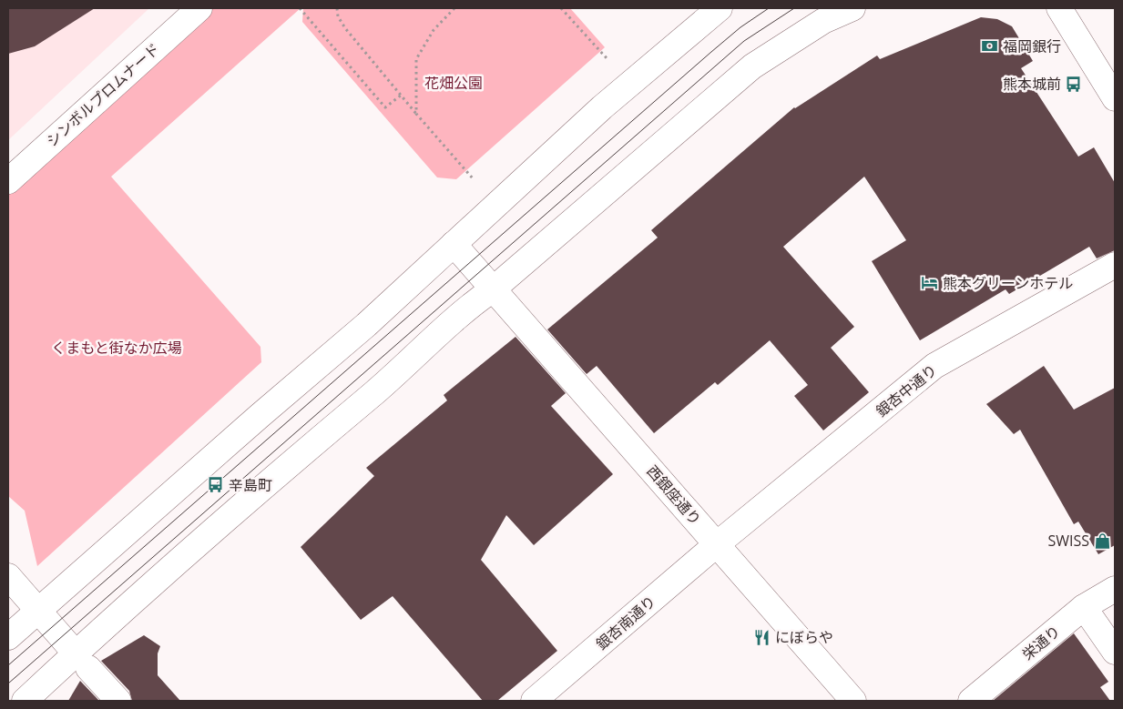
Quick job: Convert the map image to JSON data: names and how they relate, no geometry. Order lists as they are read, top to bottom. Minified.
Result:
{"streets":{"street":["シンボルプロムナード","銀杏中通り","西銀座通り","銀杏南通り","栄通り"]},"crossings":[["銀杏中通り","西銀座通り"],["銀杏中通り","銀杏南通り"],["西銀座通り","銀杏南通り"]],"parks":["花畑公園","くまもと街なか広場"],"places":{"bank":["福岡銀行"],"bus stop":["熊本城前","辛島町"],"hotel":["熊本グリーンホテル"],"shop":["SWISS"],"restaurant":["にぼらや"]}}
